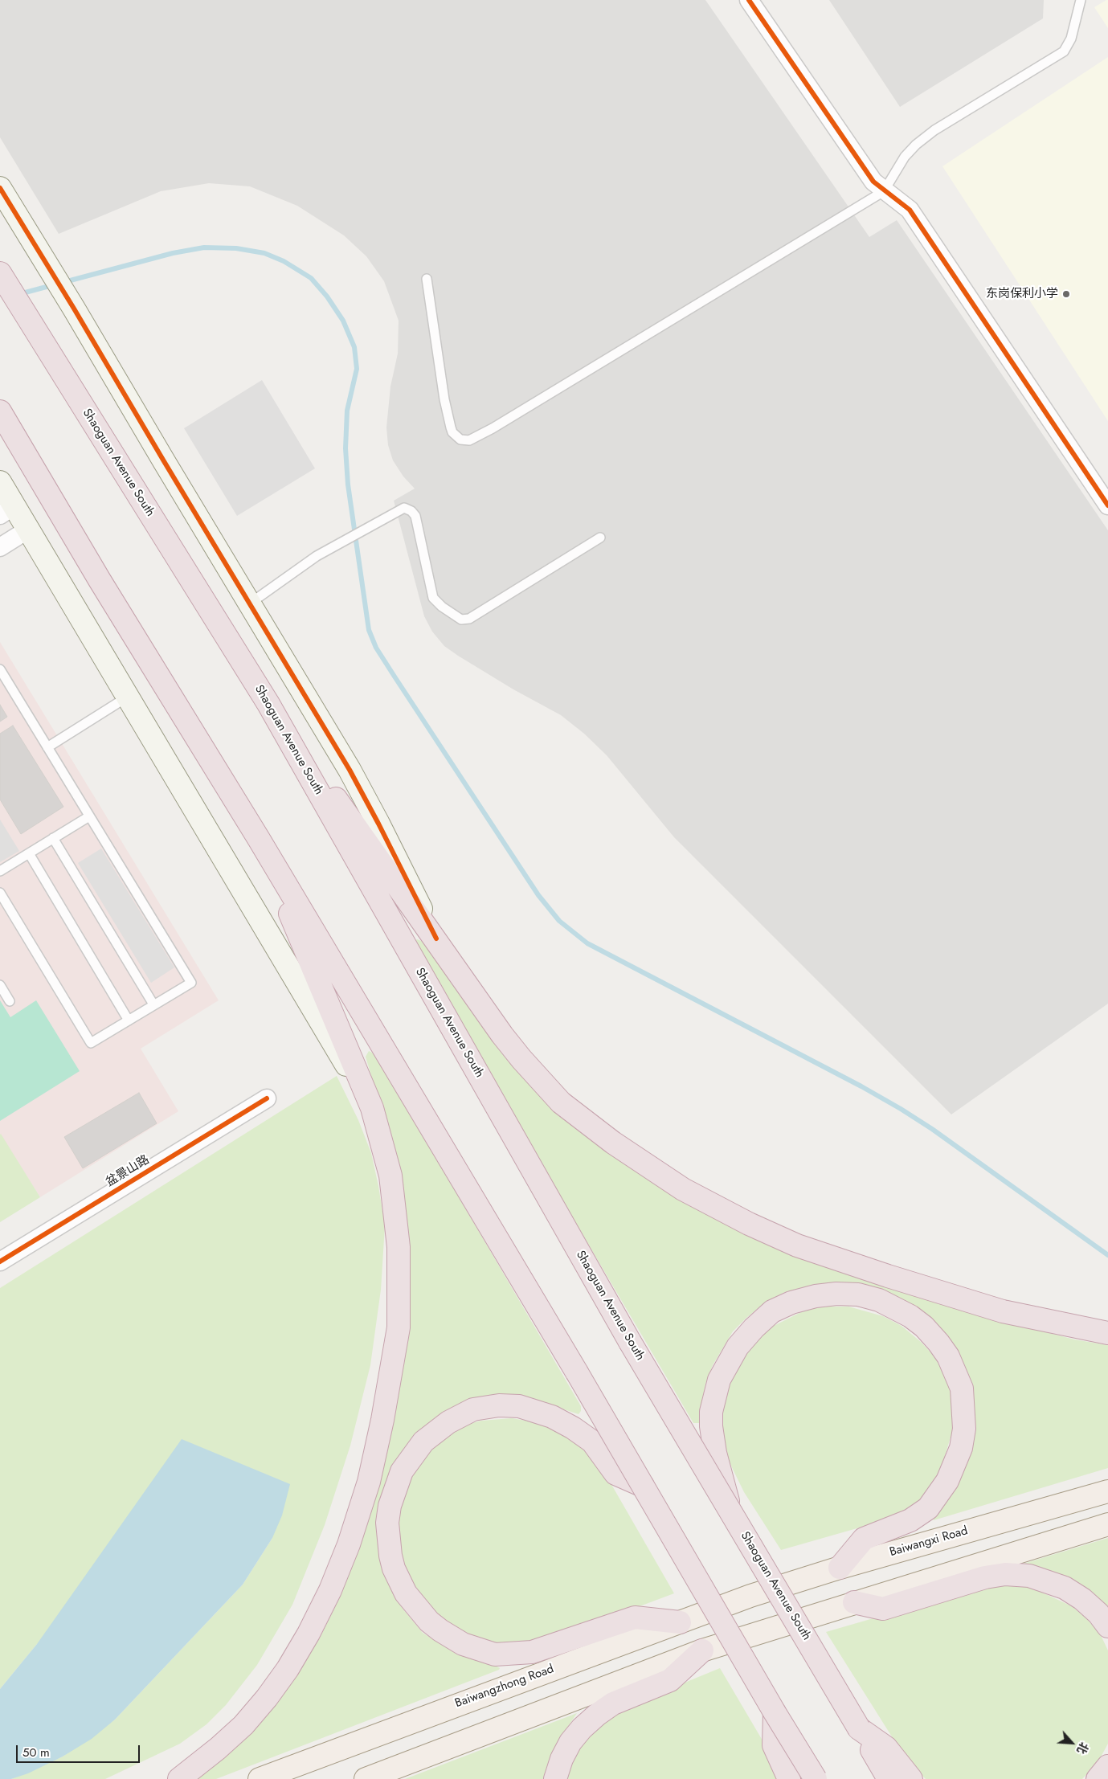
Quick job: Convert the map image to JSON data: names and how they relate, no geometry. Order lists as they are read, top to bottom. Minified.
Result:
{"streets":{"highway":["Shaoguan Avenue South"],"main road":["Baiwangxi Road","Baiwangzhong Road"],"street":["盆景山路"]},"crossings":[["Baiwangxi Road","Baiwangzhong Road"]],"places":["东岗保利小学"],"scale_bar":"50 m","north":"bottom right"}
